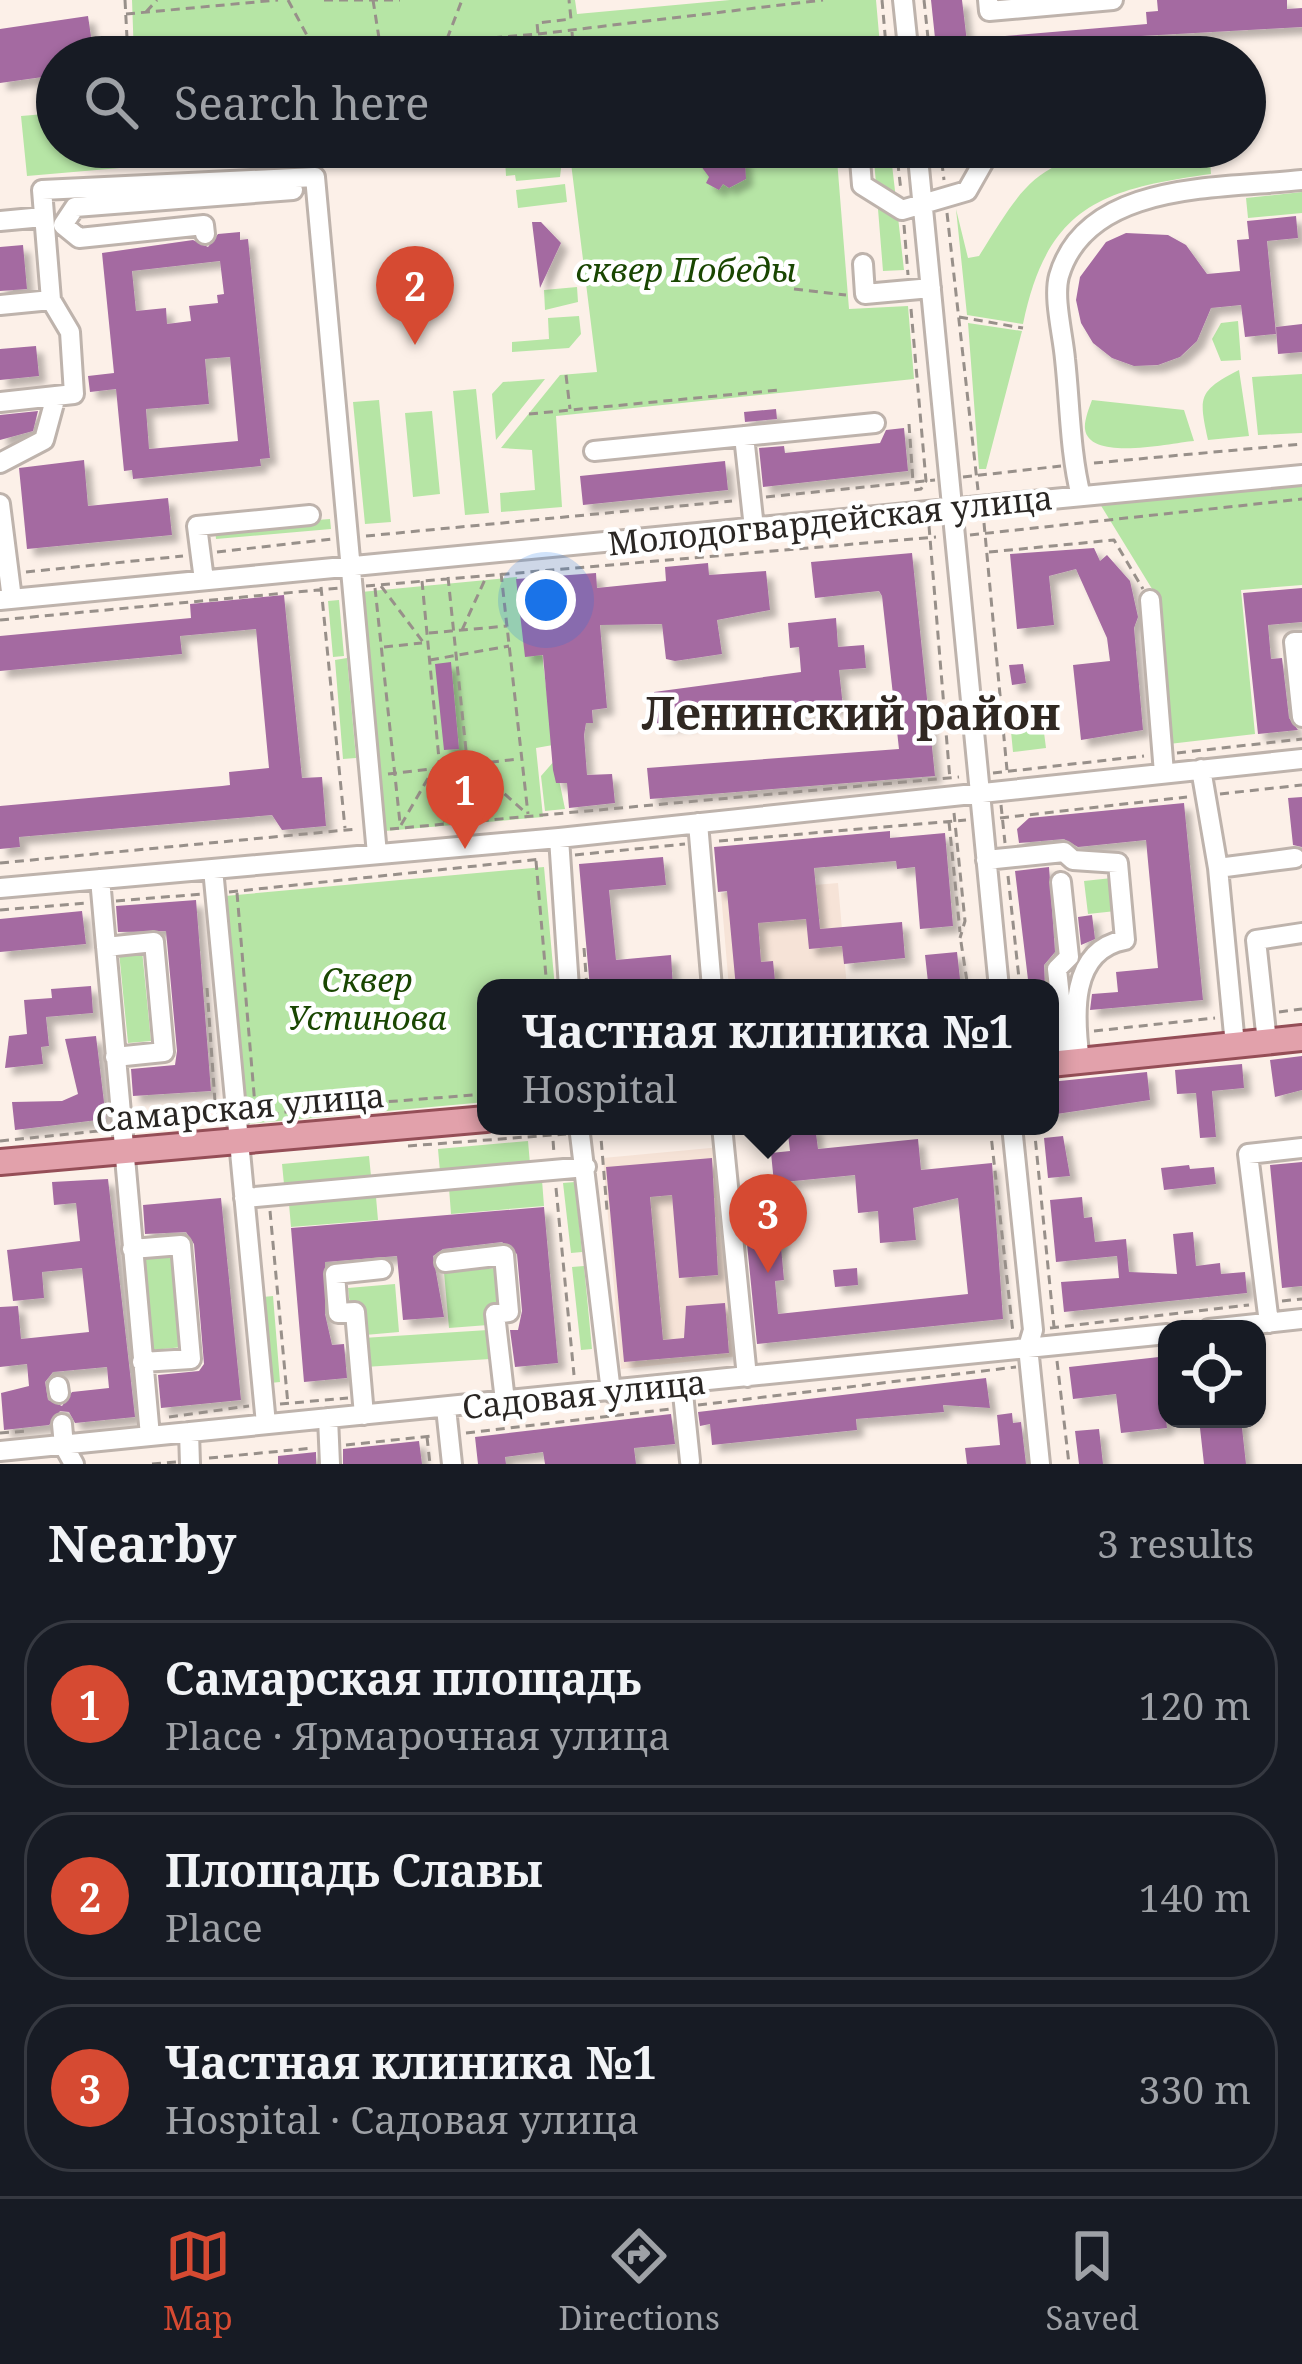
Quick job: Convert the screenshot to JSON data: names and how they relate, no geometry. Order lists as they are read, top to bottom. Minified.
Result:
{"streets":{"main road":["Самарская улица"],"street":["Молодогвардейская улица","Садовая улица"]},"districts":["Ленинский район"],"parks":["сквер Победы","Сквер Устинова"],"page":{"search":"Search here","pins":["2","1","3"],"popup":["Частная клиника №1","Hospital"],"heading":["Nearby","3 results"],"list":[{"mark":"1","name":"Самарская площадь","note":"Place · Ярмарочная улица","value":"120 m"},{"mark":"2","name":"Площадь Славы","note":"Place","value":"140 m"},{"mark":"3","name":"Частная клиника №1","note":"Hospital · Садовая улица","value":"330 m"}],"nav":["Map","Directions","Saved"]}}
